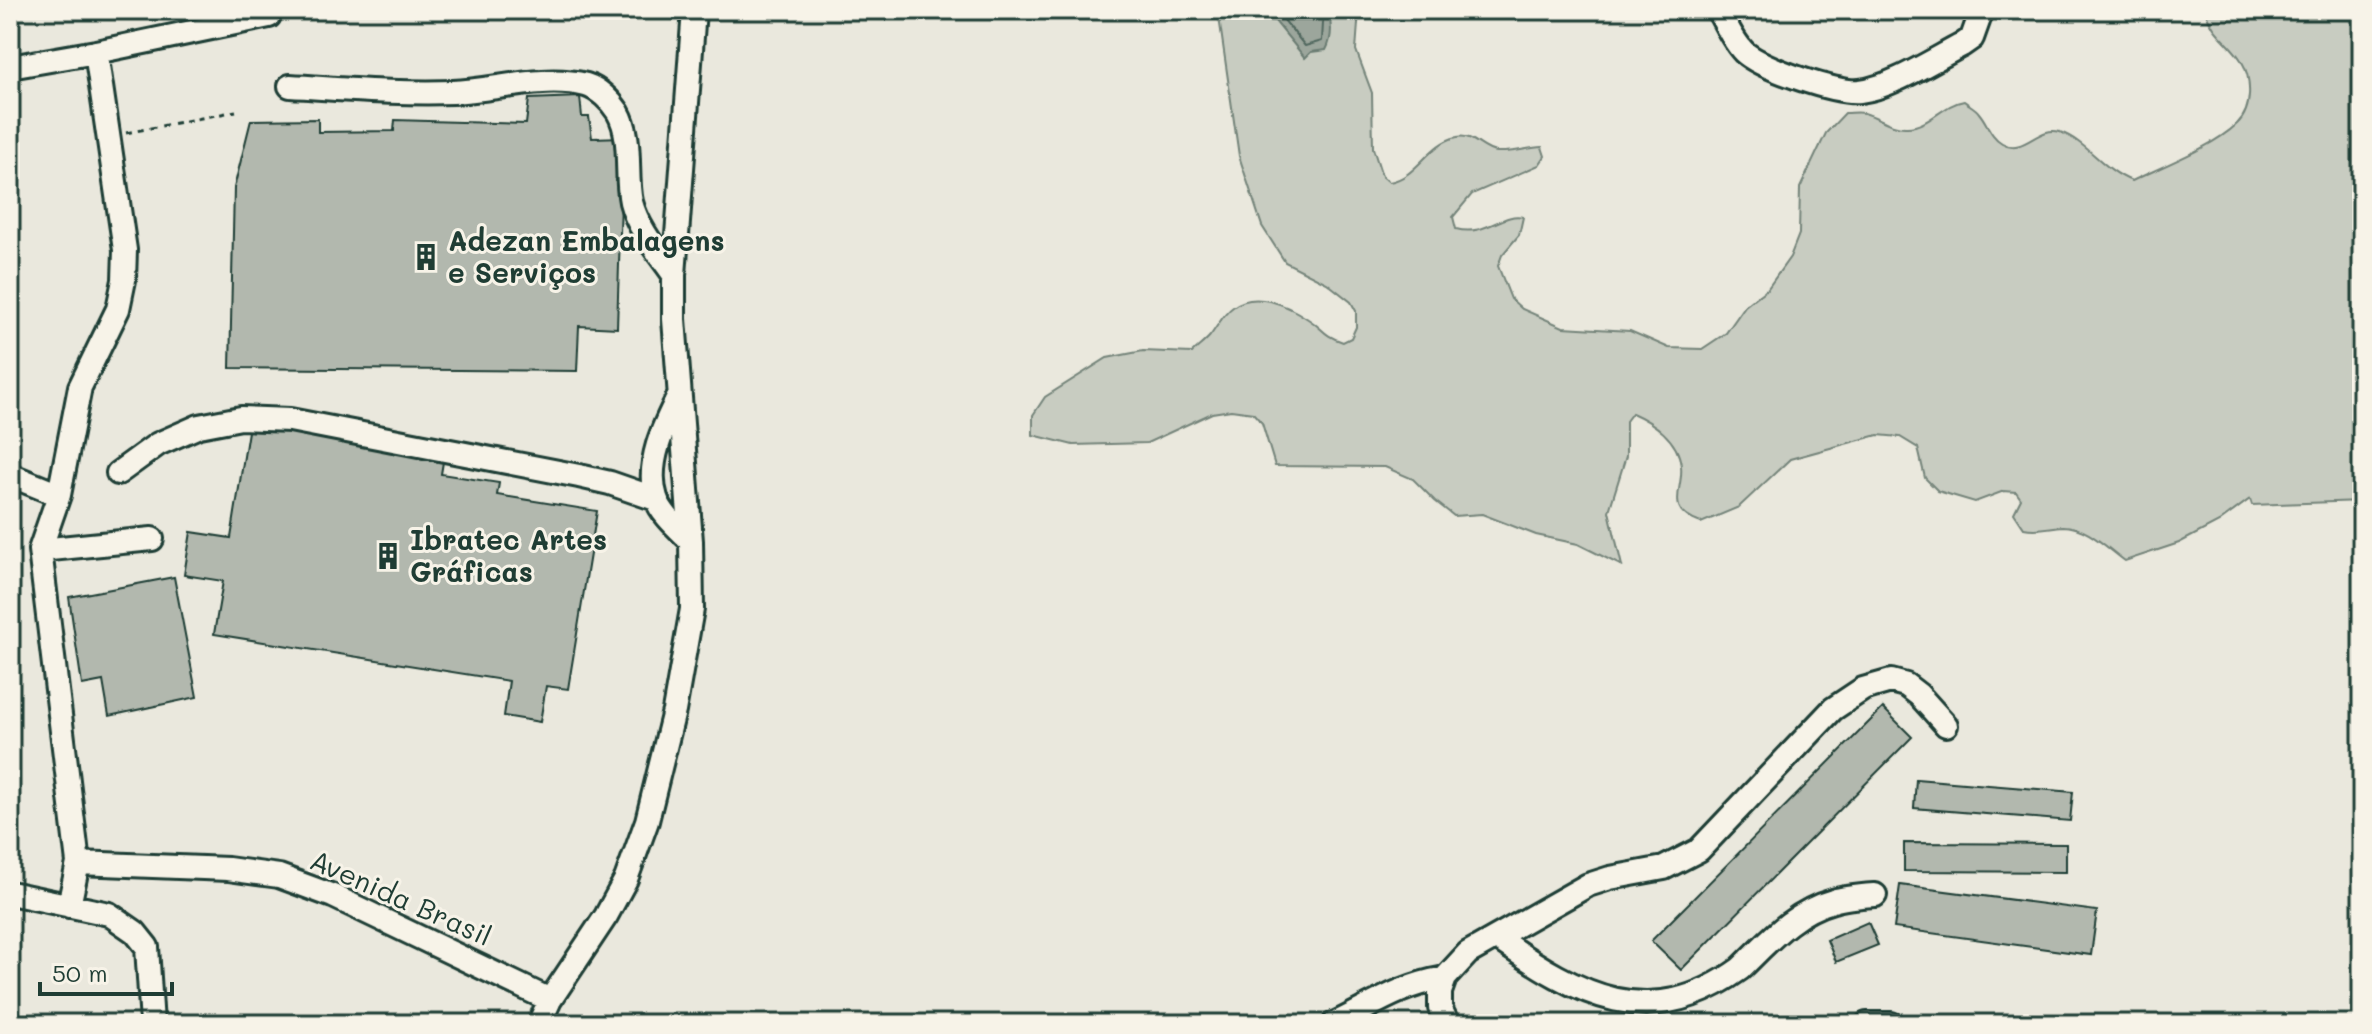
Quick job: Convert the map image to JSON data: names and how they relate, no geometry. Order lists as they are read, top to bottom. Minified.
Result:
{"streets":{"street":["Avenida Brasil"]},"places":{"building":["Adezan Embalagens e Serviços","Ibratec Artes Gráficas"]},"scale_bar":"50 m"}
